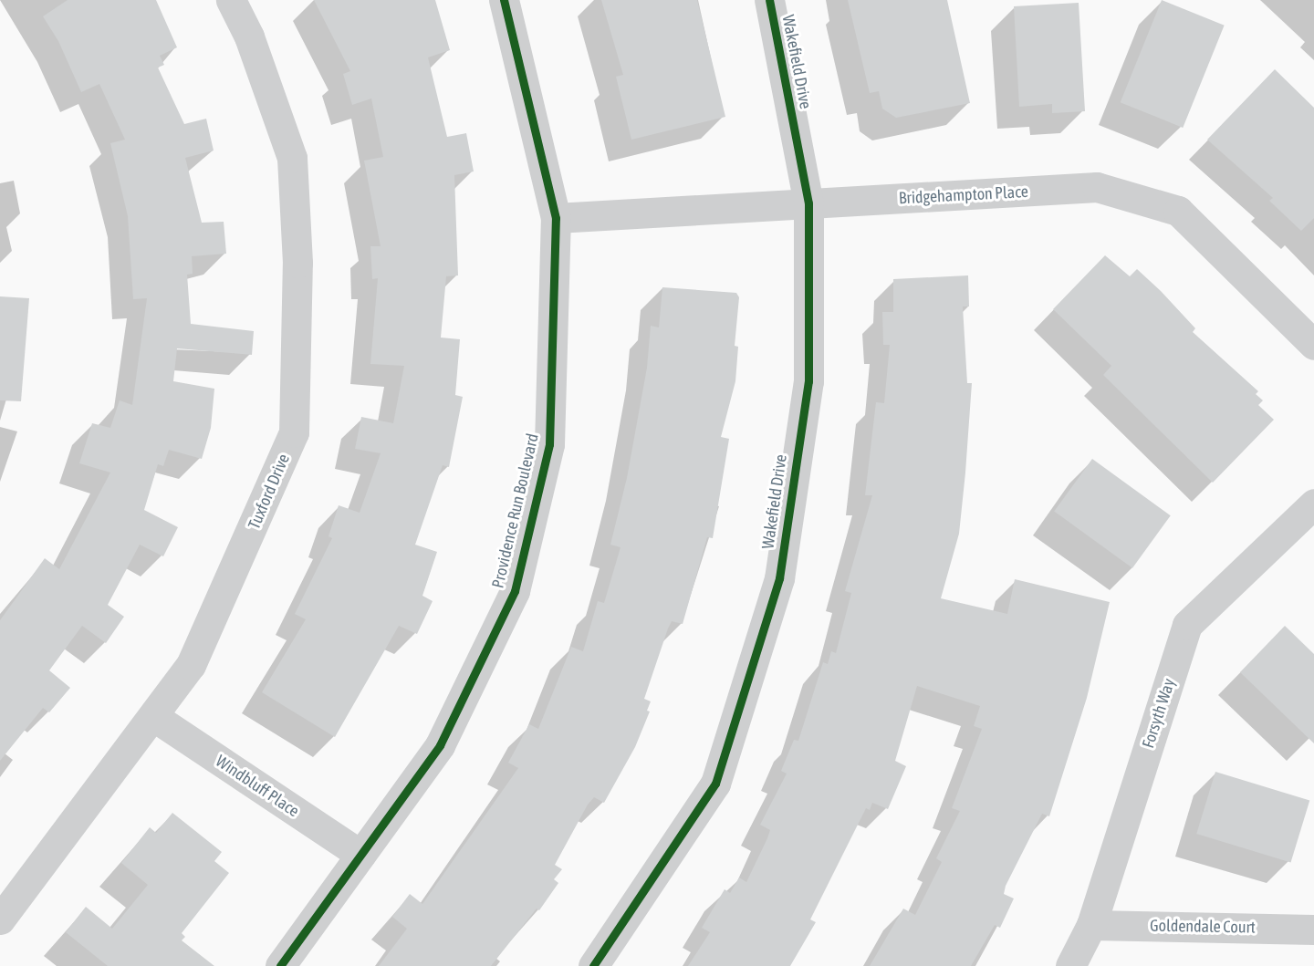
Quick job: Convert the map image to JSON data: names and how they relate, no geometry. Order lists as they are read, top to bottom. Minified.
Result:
{"streets":{"street":["Wakefield Drive","Bridgehampton Place","Tuxford Drive","Providence Run Boulevard","Forsyth Way","Windbluff Place","Goldendale Court"]},"crossings":[["Wakefield Drive","Bridgehampton Place"],["Bridgehampton Place","Providence Run Boulevard"],["Tuxford Drive","Windbluff Place"],["Providence Run Boulevard","Windbluff Place"],["Forsyth Way","Goldendale Court"]]}
